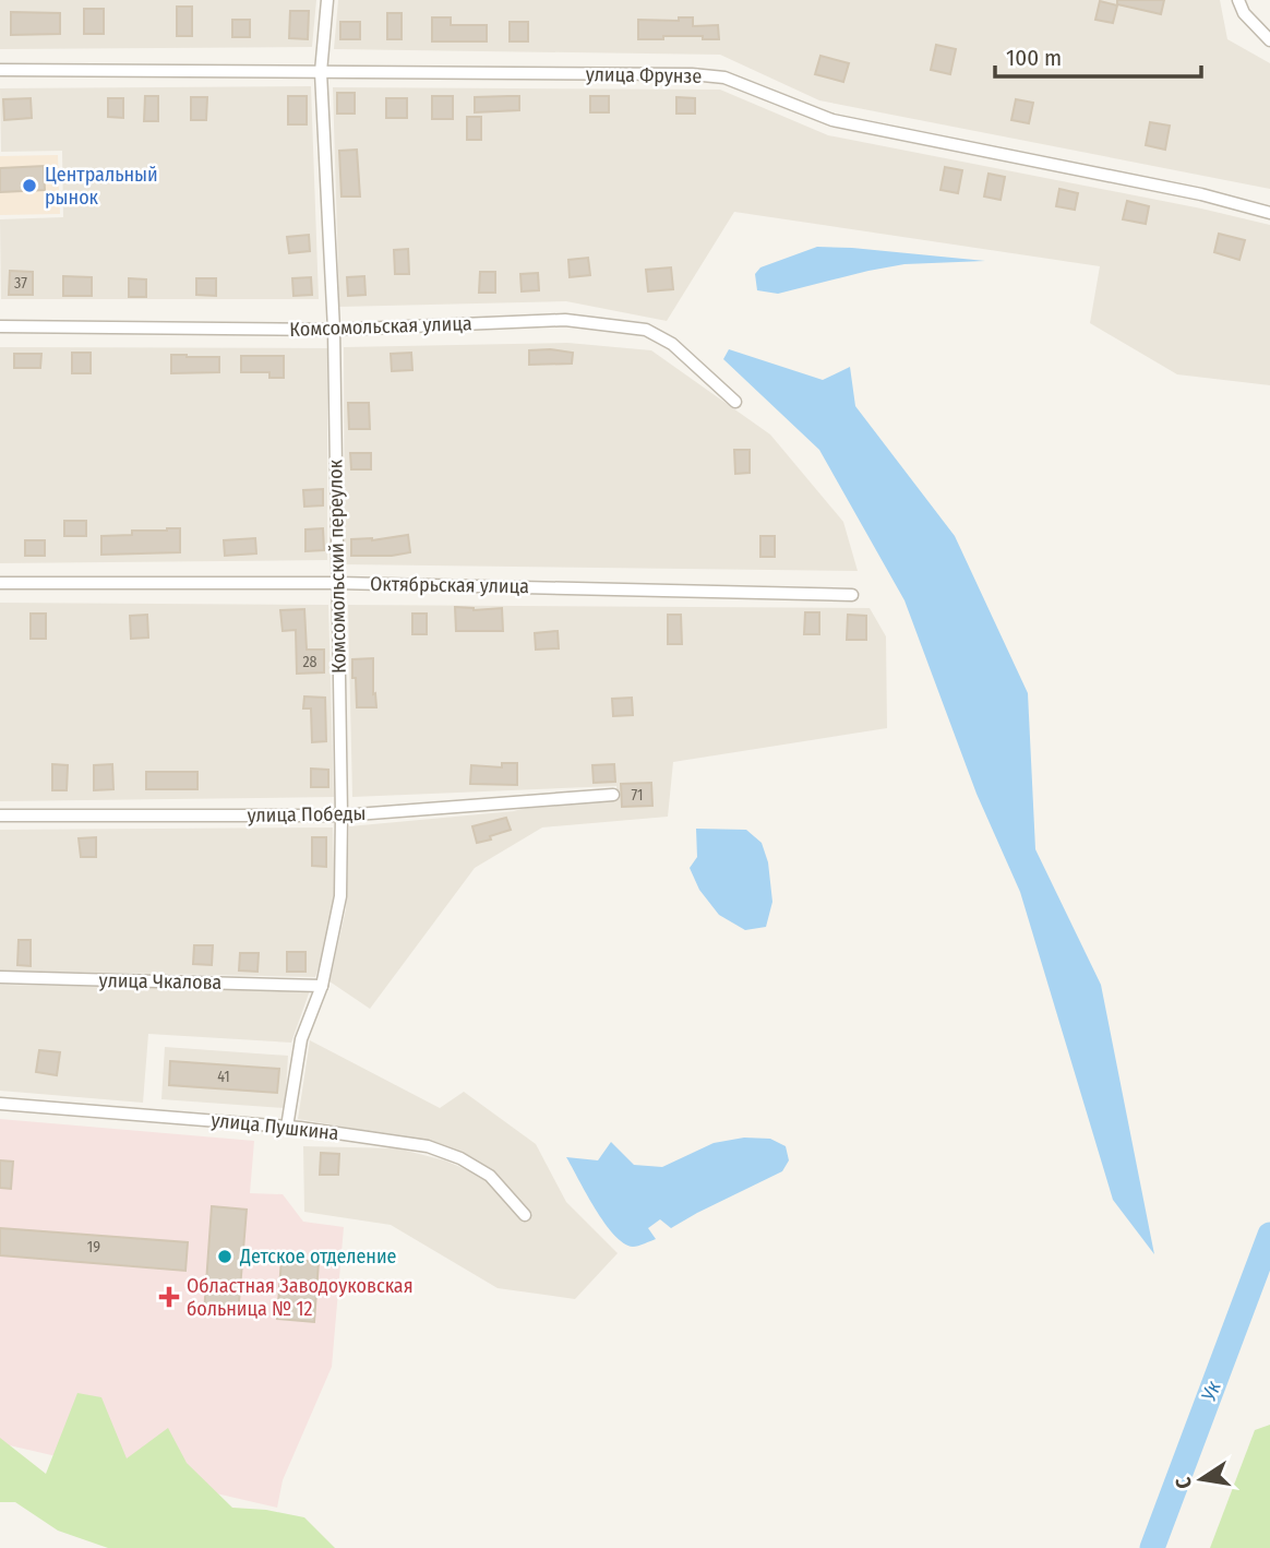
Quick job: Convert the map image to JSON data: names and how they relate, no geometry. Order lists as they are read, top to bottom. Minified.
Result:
{"streets":{"street":["улица Фрунзе","Комсомольская улица","Комсомольский переулок","Октябрьская улица","улица Победы","улица Чкалова","улица Пушкина"]},"crossings":[["улица Фрунзе","Комсомольский переулок"],["Комсомольская улица","Комсомольский переулок"],["Комсомольский переулок","Октябрьская улица"],["Комсомольский переулок","улица Победы"],["Комсомольский переулок","улица Чкалова"],["Комсомольский переулок","улица Пушкина"]],"water":["Ук"],"places":{"other":["Центральный рынок","Детское отделение"],"health":["Областная Заводоуковская больница № 12"]},"house_numbers":["37","28","71","41","19"],"scale_bar":"100 m","north":"left"}
